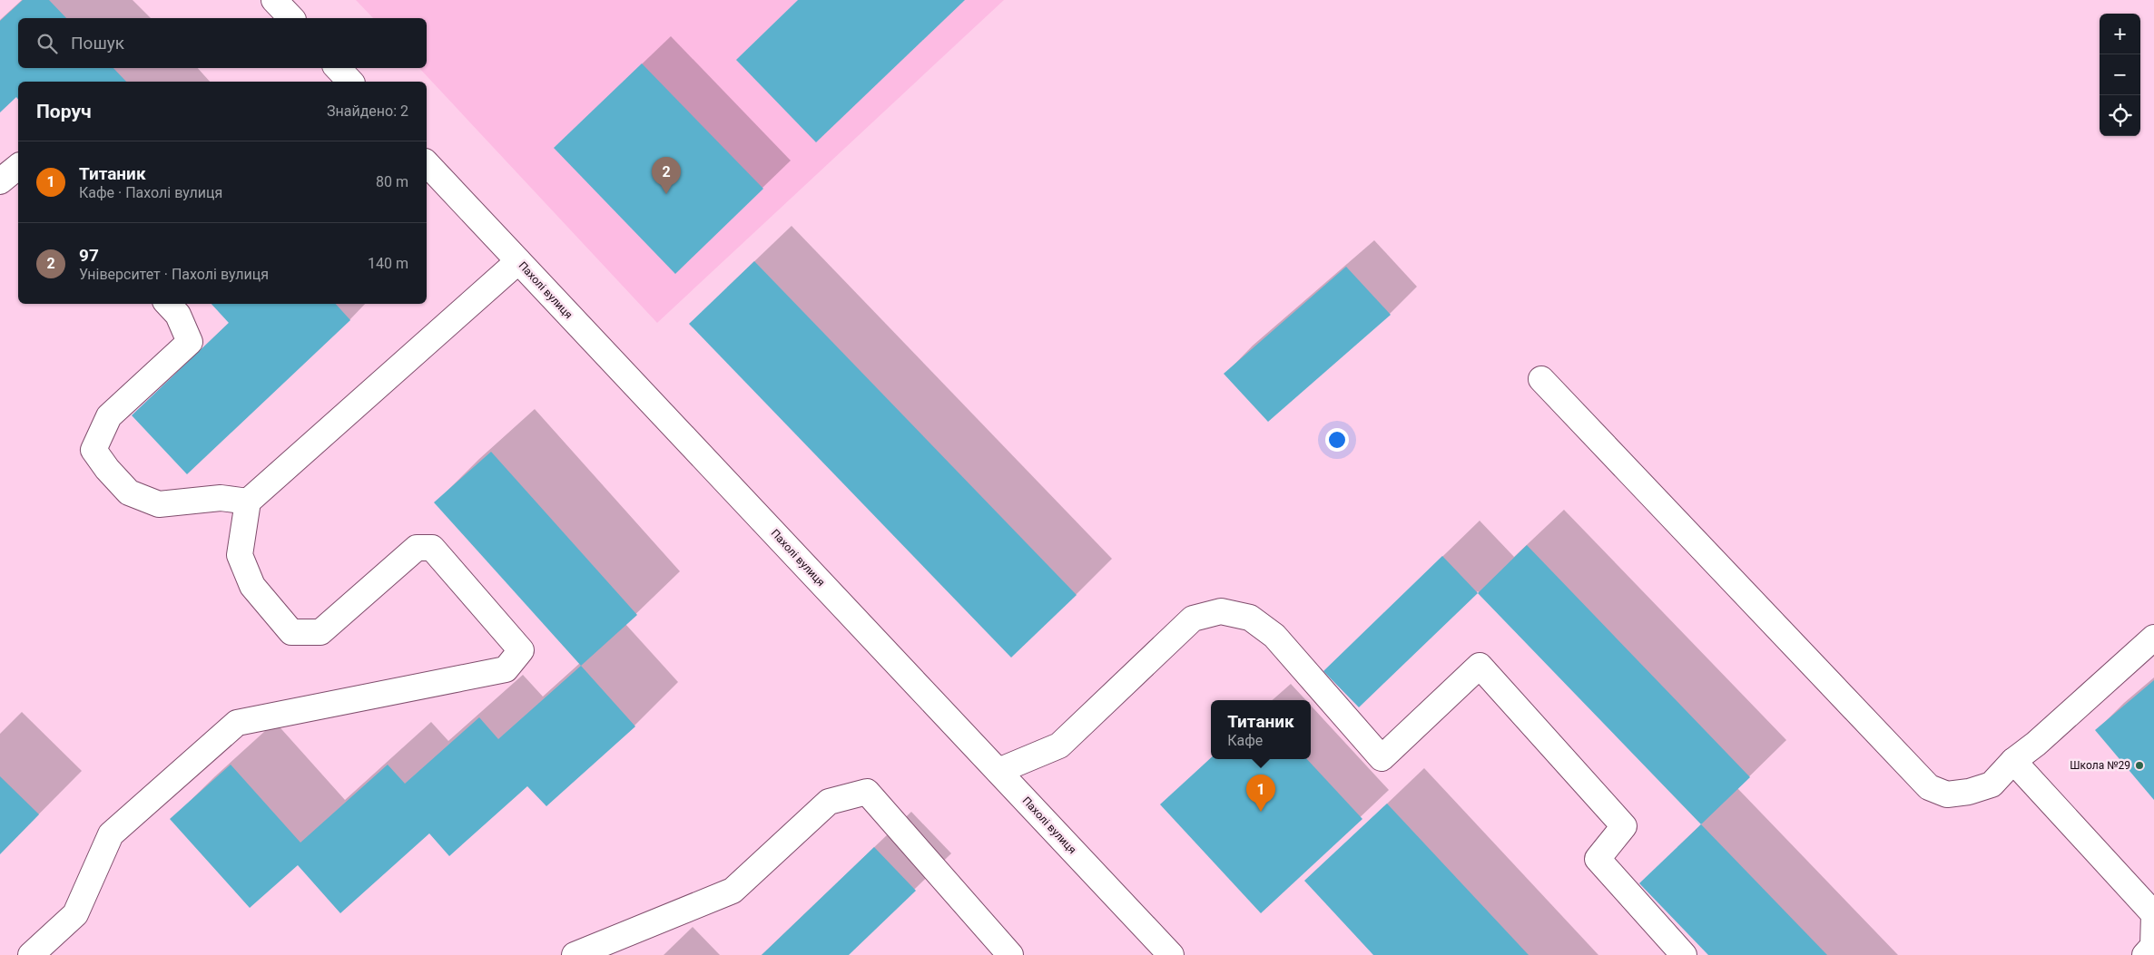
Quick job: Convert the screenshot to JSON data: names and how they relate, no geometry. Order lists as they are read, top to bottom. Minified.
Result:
{"streets":{"street":["Пахолі вулиця"]},"places":["Школа №29"],"page":{"map_buttons":["+","−"],"search":"Пошук","heading":["Поруч","Знайдено: 2"],"list":[{"mark":"1","name":"Титаник","note":"Кафе · Пахолі вулиця","value":"80 m"},{"mark":"2","name":"97","note":"Університет · Пахолі вулиця","value":"140 m"}],"pins":["2","1"],"popup":["Титаник","Кафе"]}}
